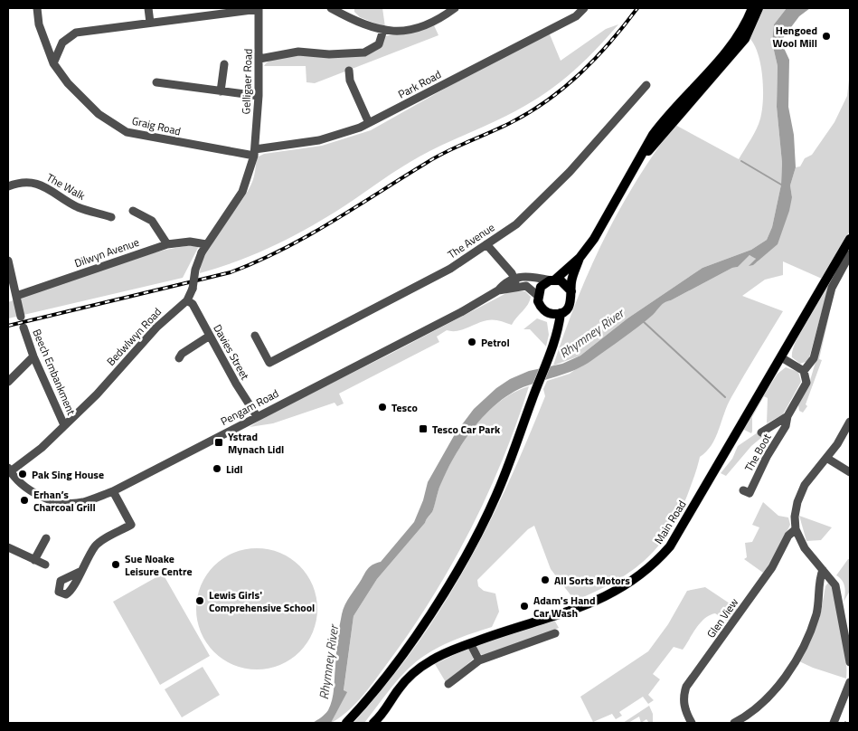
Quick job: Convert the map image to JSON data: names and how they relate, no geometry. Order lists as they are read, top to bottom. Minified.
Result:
{"streets":{"main road":["Main Road"],"street":["Gelligaer Road","Park Road","Graig Road","The Walk","The Avenue","Dilwyn Avenue","Bedwlwyn Road","Davies Street","Beech Embankment","Pengam Road","The Boot","Glen View"]},"crossings":[["Gelligaer Road","Park Road"],["Gelligaer Road","Graig Road"],["Gelligaer Road","Bedwlwyn Road"],["Park Road","Graig Road"],["Park Road","Bedwlwyn Road"],["Graig Road","Bedwlwyn Road"],["Dilwyn Avenue","Bedwlwyn Road"],["Bedwlwyn Road","Davies Street"],["Bedwlwyn Road","Beech Embankment"],["Bedwlwyn Road","Pengam Road"],["Davies Street","Pengam Road"]],"water":["Rhymney River"],"places":{"other":["Hengoed Wool Mill","Petrol","Tesco","Lidl","Pak Sing House","Erhan’s Charcoal Grill","Sue Noake Leisure Centre","All Sorts Motors","Lewis Girls' Comprehensive School","Adam's Hand Car Wash"],"transit":["Tesco Car Park","Ystrad Mynach Lidl"]}}
